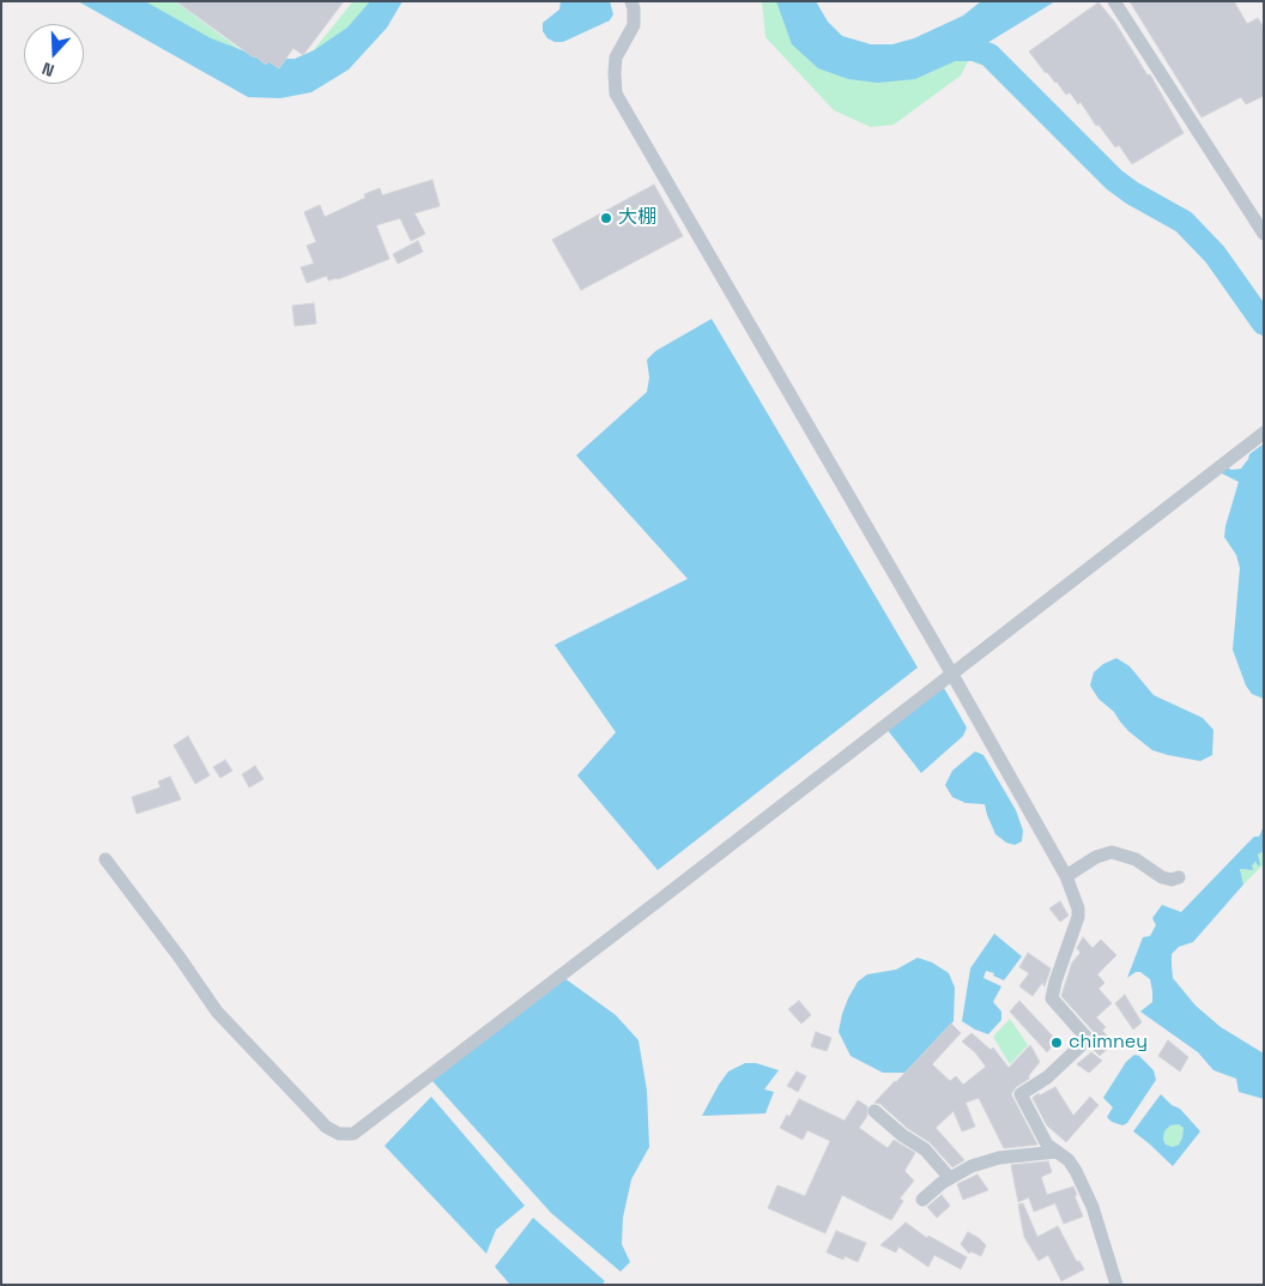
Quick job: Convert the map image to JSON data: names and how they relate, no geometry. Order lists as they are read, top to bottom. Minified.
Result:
{"places":["大棚","chimney"],"north":"bottom"}
